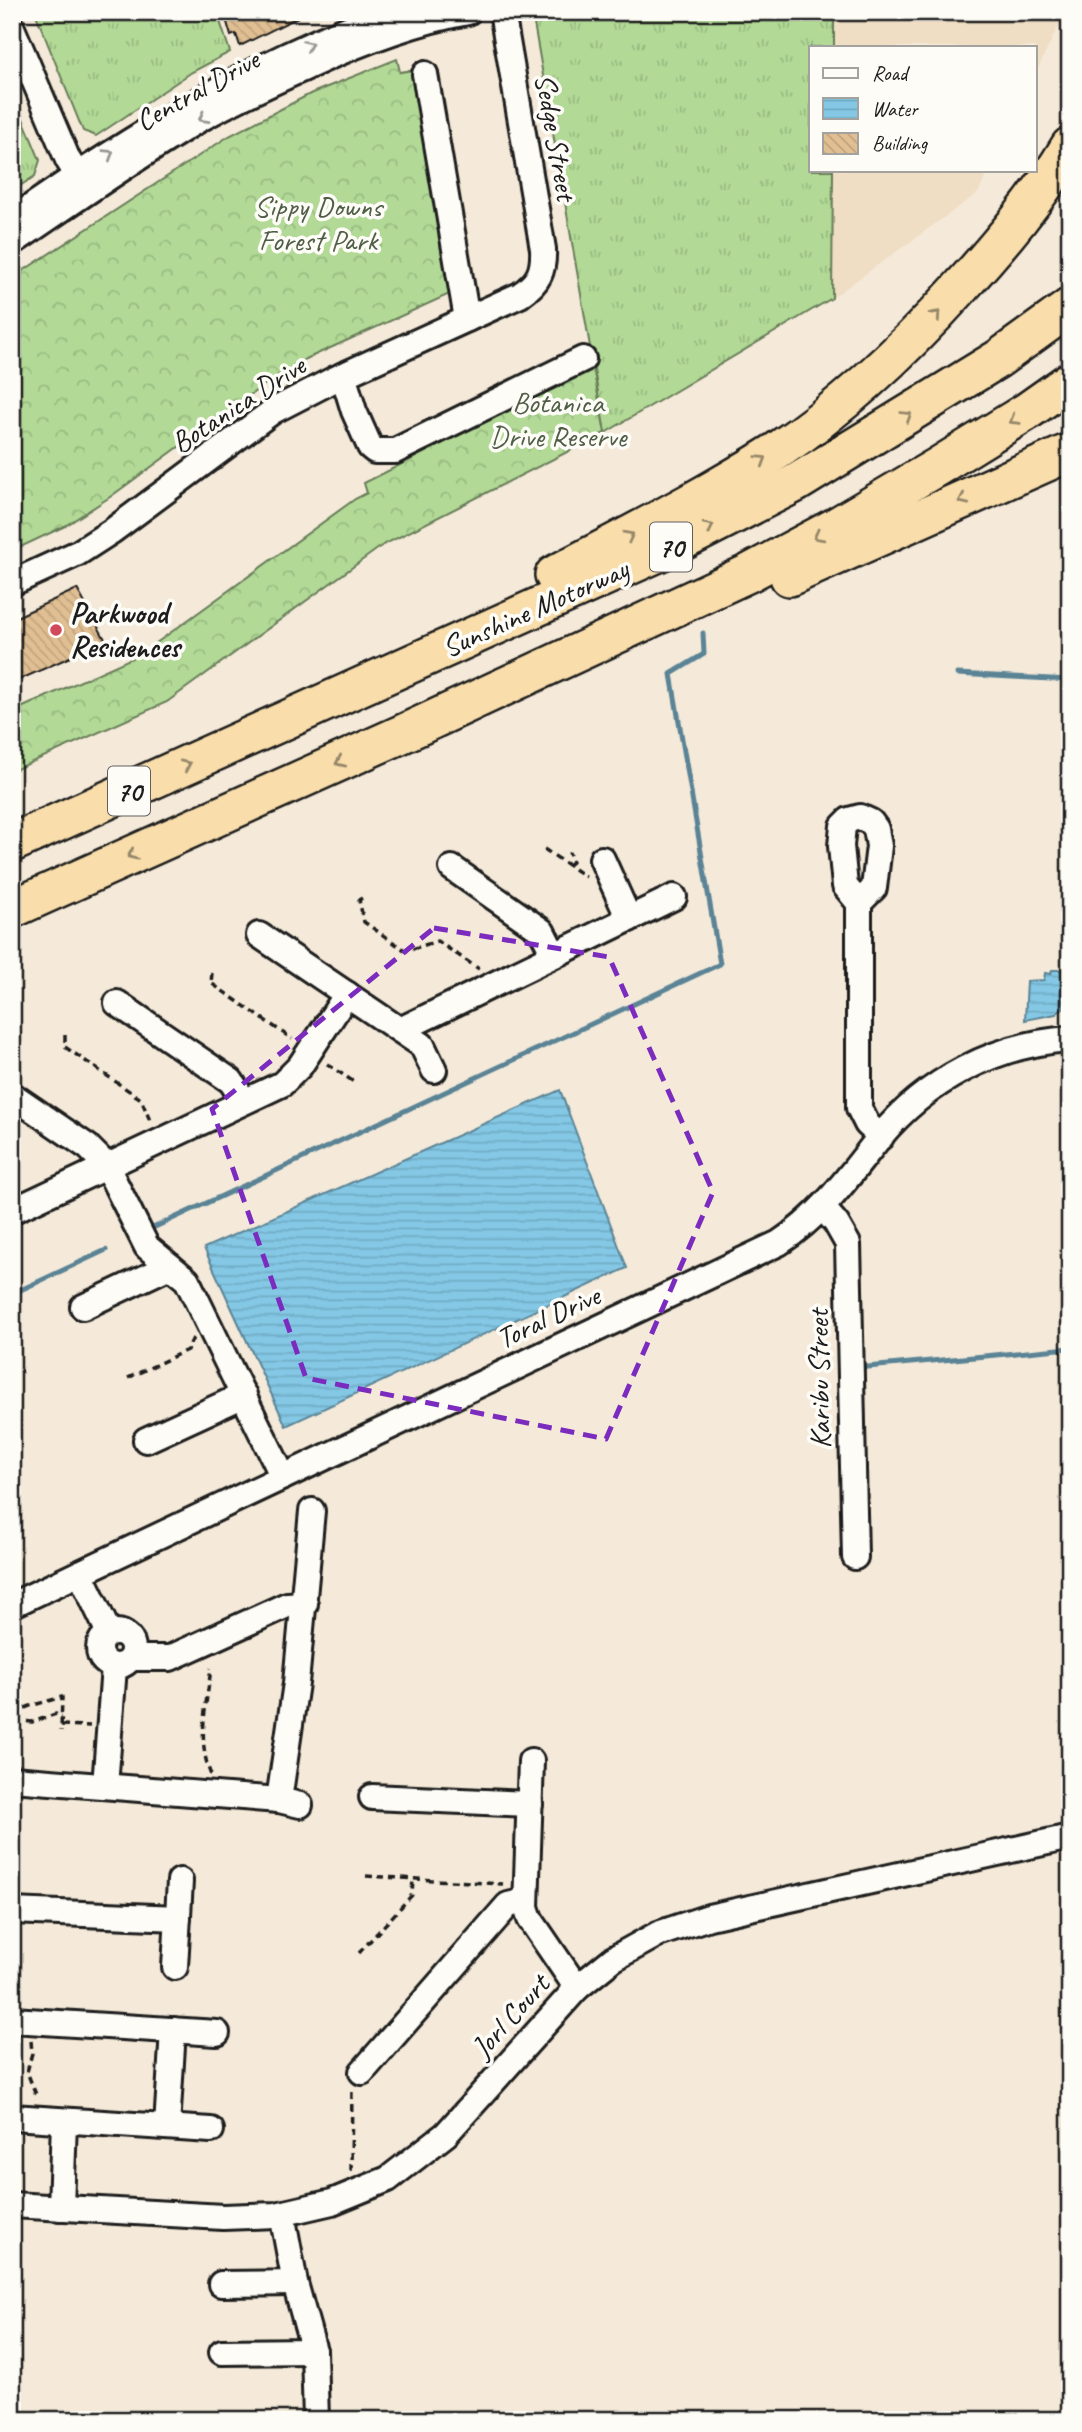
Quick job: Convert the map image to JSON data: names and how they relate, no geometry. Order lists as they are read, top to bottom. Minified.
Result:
{"streets":{"highway":["70","Sunshine Motorway"],"street":["Central Drive","Sedge Street","Botanica Drive","Toral Drive","Karibu Street","Jorl Court"]},"crossings":[["Sedge Street","Botanica Drive"],["Toral Drive","Karibu Street"]],"parks":["Sippy Downs Forest Park","Botanica Drive Reserve"],"places":["Parkwood Residences"],"legend":["Road","Water","Building"]}
